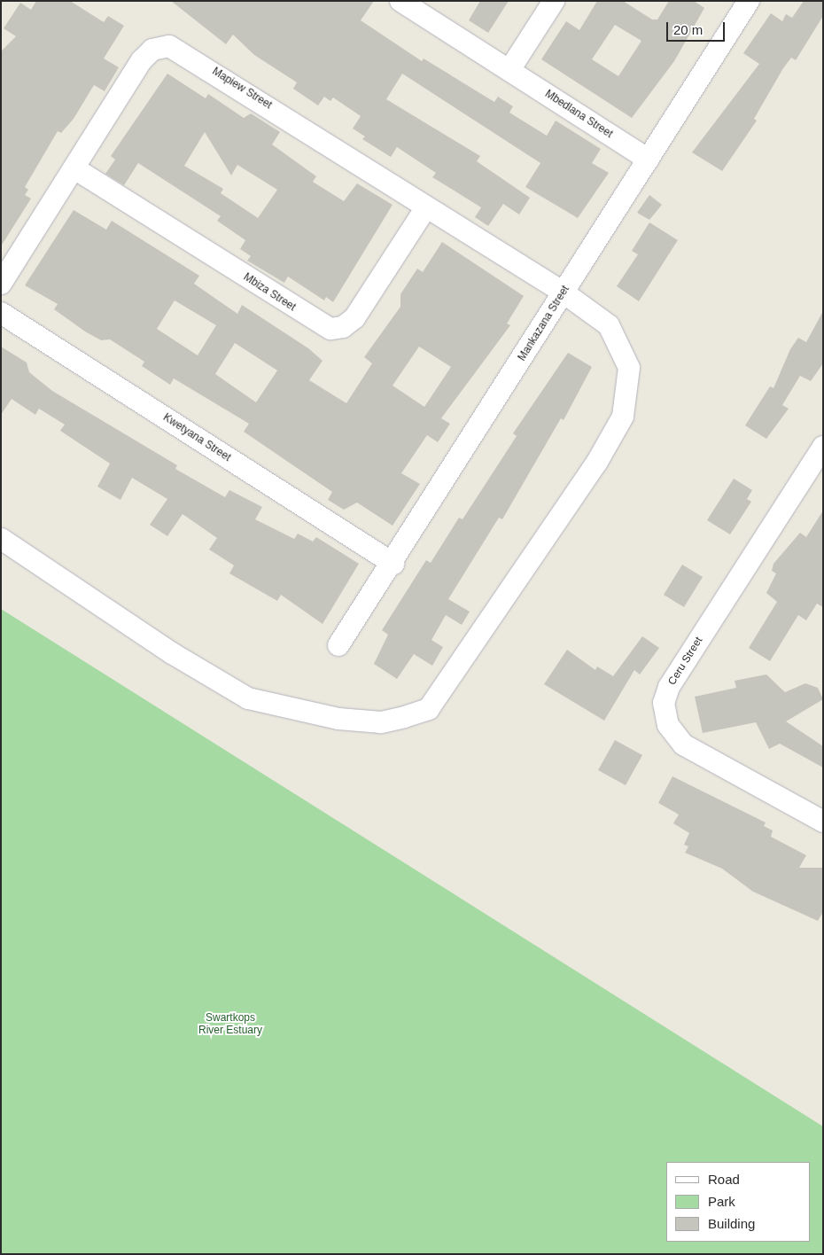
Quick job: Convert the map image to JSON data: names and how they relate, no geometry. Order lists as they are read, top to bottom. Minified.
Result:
{"streets":{"street":["Mapiew Street","Mbedlana Street","Mbiza Street","Mankazana Street","Kwetyana Street","Ceru Street"]},"crossings":[["Mapiew Street","Mbiza Street"],["Mapiew Street","Mankazana Street"],["Mbedlana Street","Mankazana Street"],["Mankazana Street","Kwetyana Street"]],"parks":["Swartkops River Estuary"],"legend":["Road","Park","Building"],"scale_bar":"20 m"}
